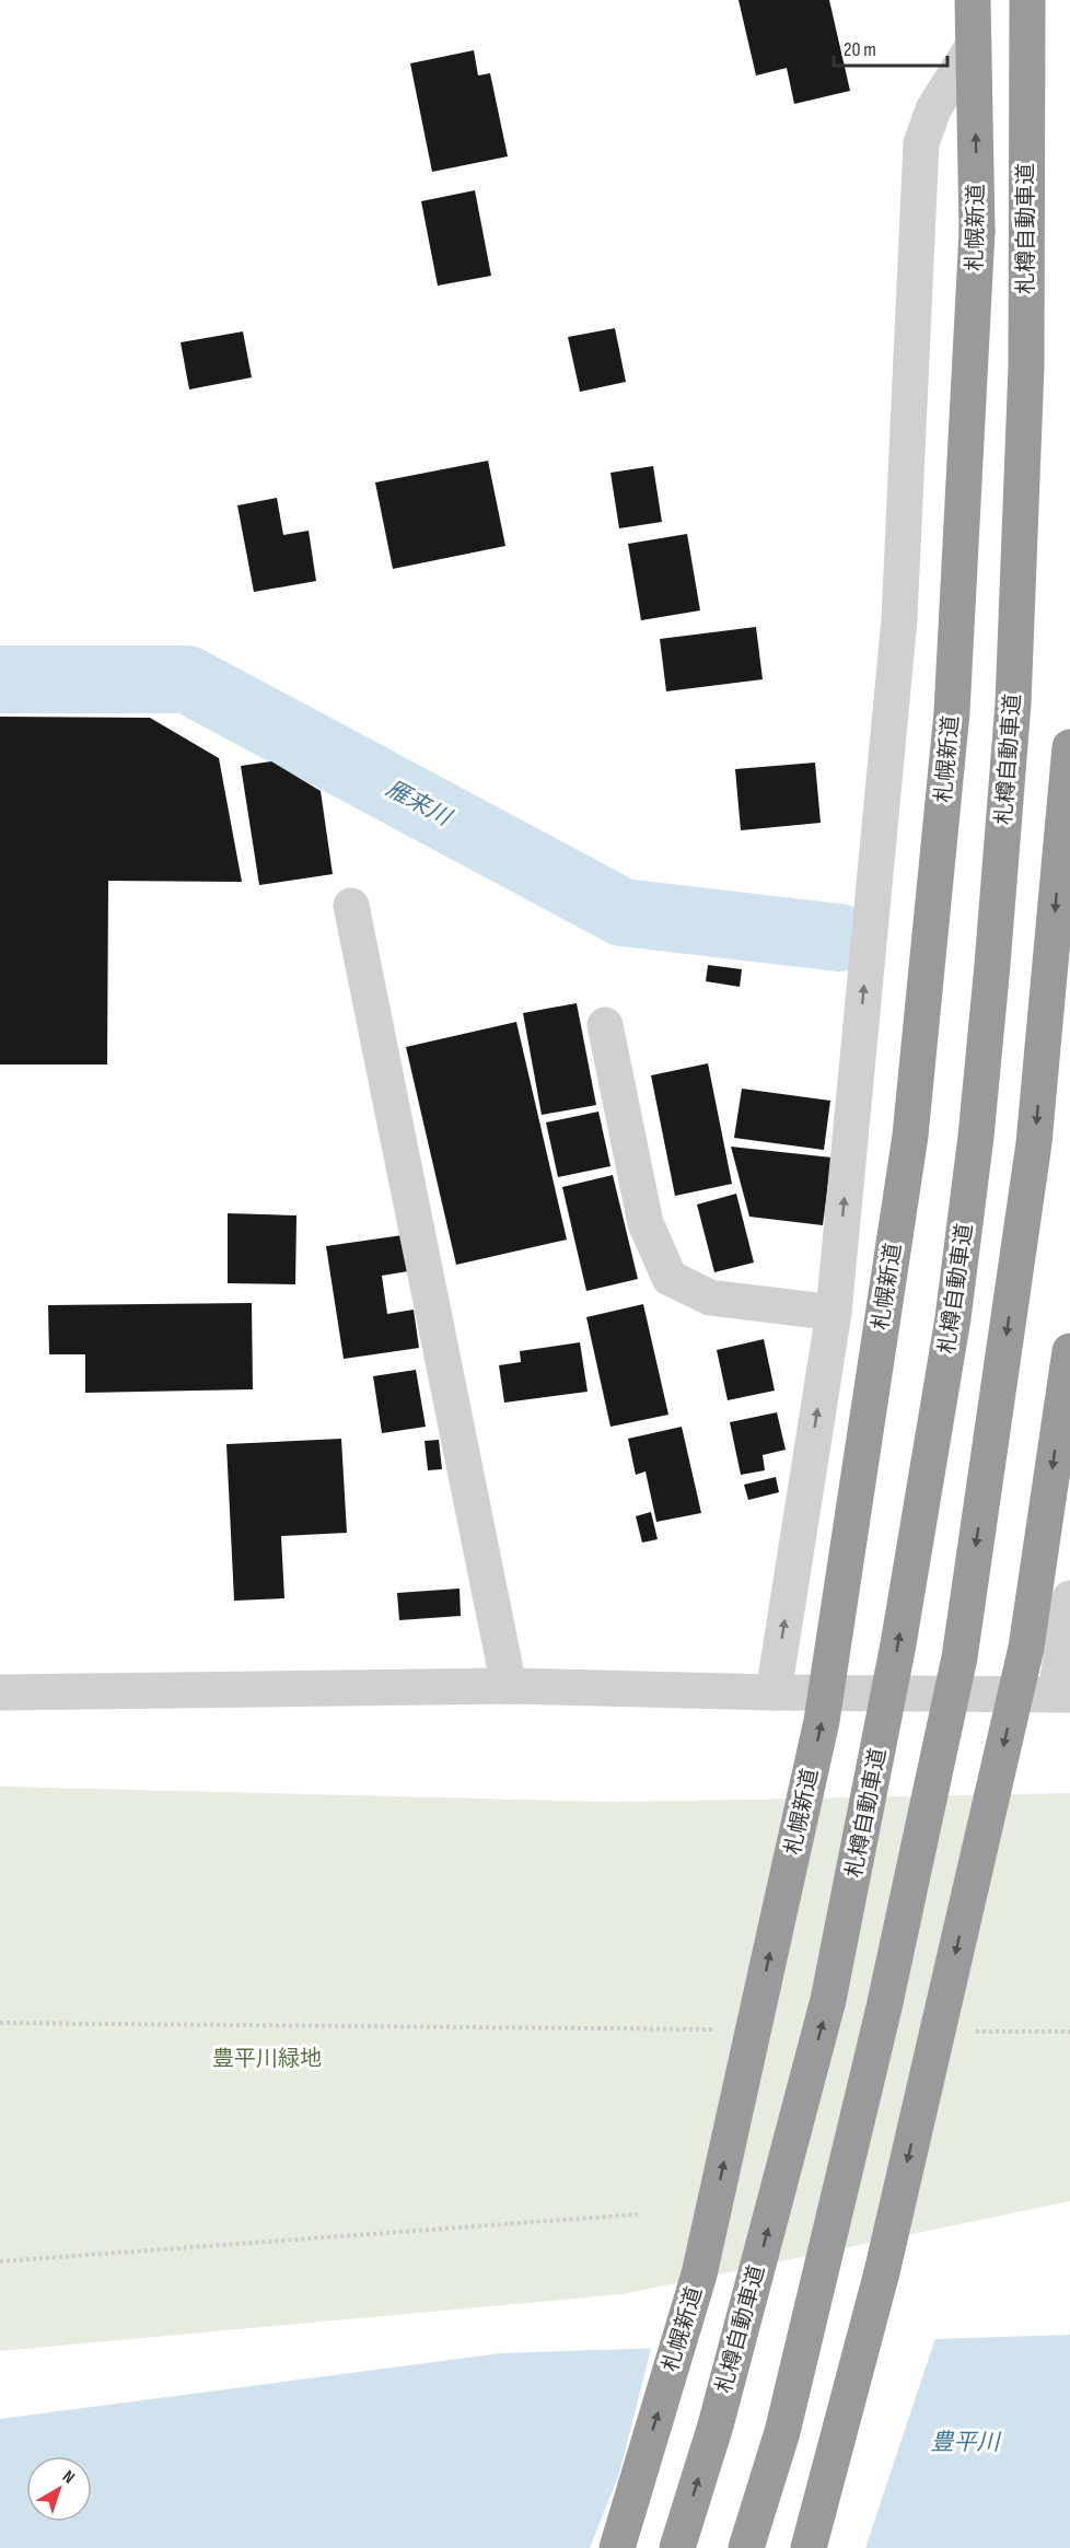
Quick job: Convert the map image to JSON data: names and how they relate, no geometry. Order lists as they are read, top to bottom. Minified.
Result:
{"streets":{"highway":["札幌新道","札樽自動車道"]},"water":["雁来川","豊平川"],"parks":["豊平川緑地"],"scale_bar":"20 m","north":"top right"}
